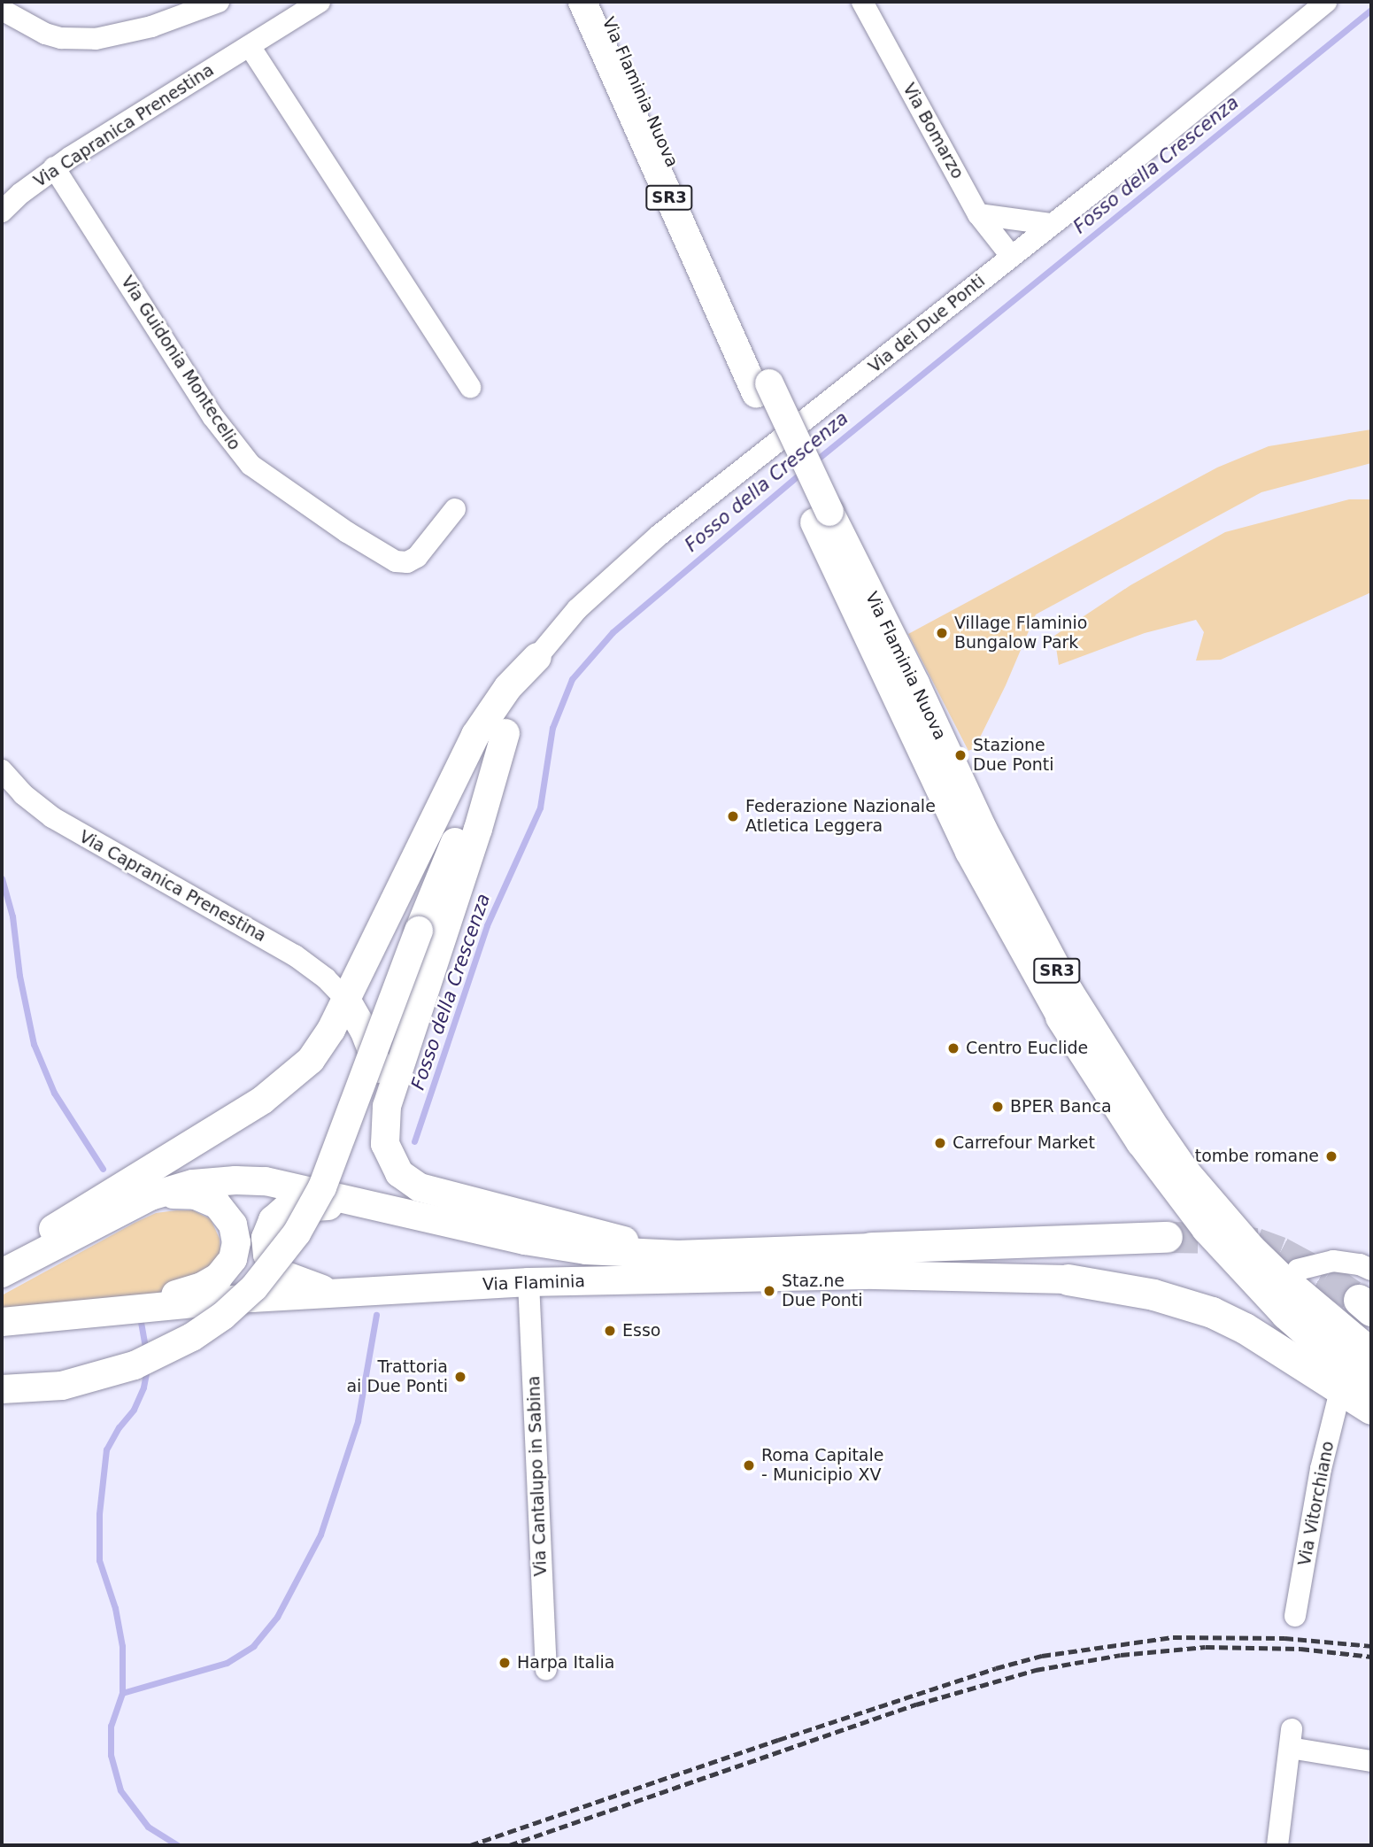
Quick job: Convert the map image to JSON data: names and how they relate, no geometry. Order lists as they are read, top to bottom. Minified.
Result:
{"streets":{"highway":["SR3"],"main road":["Via Flaminia Nuova","Via Flaminia"],"street":["Via Capranica Prenestina","Via Bomarzo","Via dei Due Ponti","Via Guidonia Montecelio","Via Cantalupo in Sabina","Via Vitorchiano"]},"crossings":[["Via Flaminia Nuova","SR3"],["Via Capranica Prenestina","Via Guidonia Montecelio"],["Via Bomarzo","Via dei Due Ponti"],["Via Flaminia","Via Cantalupo in Sabina"]],"water":["Fosso della Crescenza"],"places":["Village Flaminio Bungalow Park","Stazione Due Ponti","Federazione Nazionale Atletica Leggera","Centro Euclide","BPER Banca","Carrefour Market","tombe romane","Staz.ne Due Ponti","Esso","Trattoria ai Due Ponti","Roma Capitale - Municipio XV","Harpa Italia"]}
